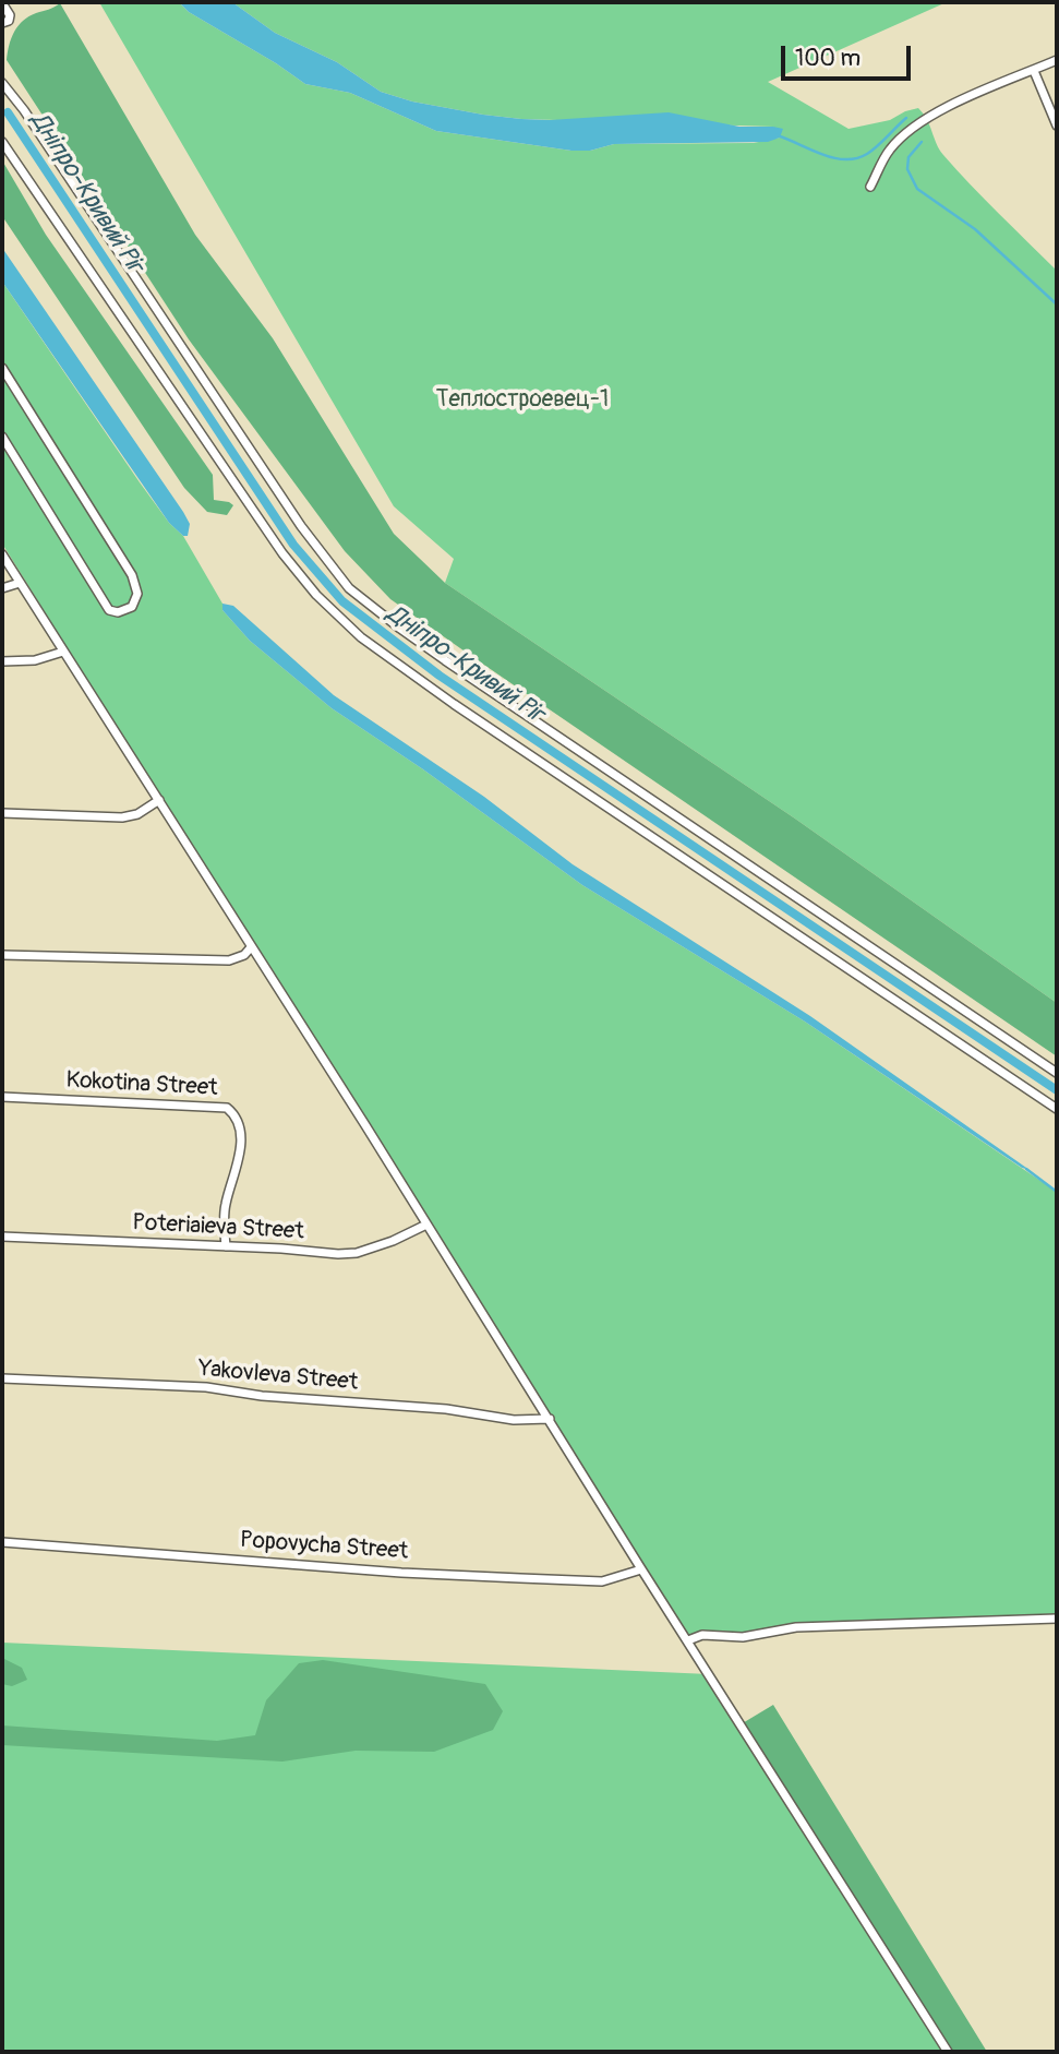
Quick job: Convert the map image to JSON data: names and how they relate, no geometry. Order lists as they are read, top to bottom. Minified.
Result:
{"streets":{"street":["Kokotina Street","Poteriaieva Street","Yakovleva Street","Popovycha Street"]},"crossings":[["Kokotina Street","Poteriaieva Street"]],"water":["Дніпро-Кривий Ріг"],"parks":["Теплостроевец-1"],"scale_bar":"100 m"}
